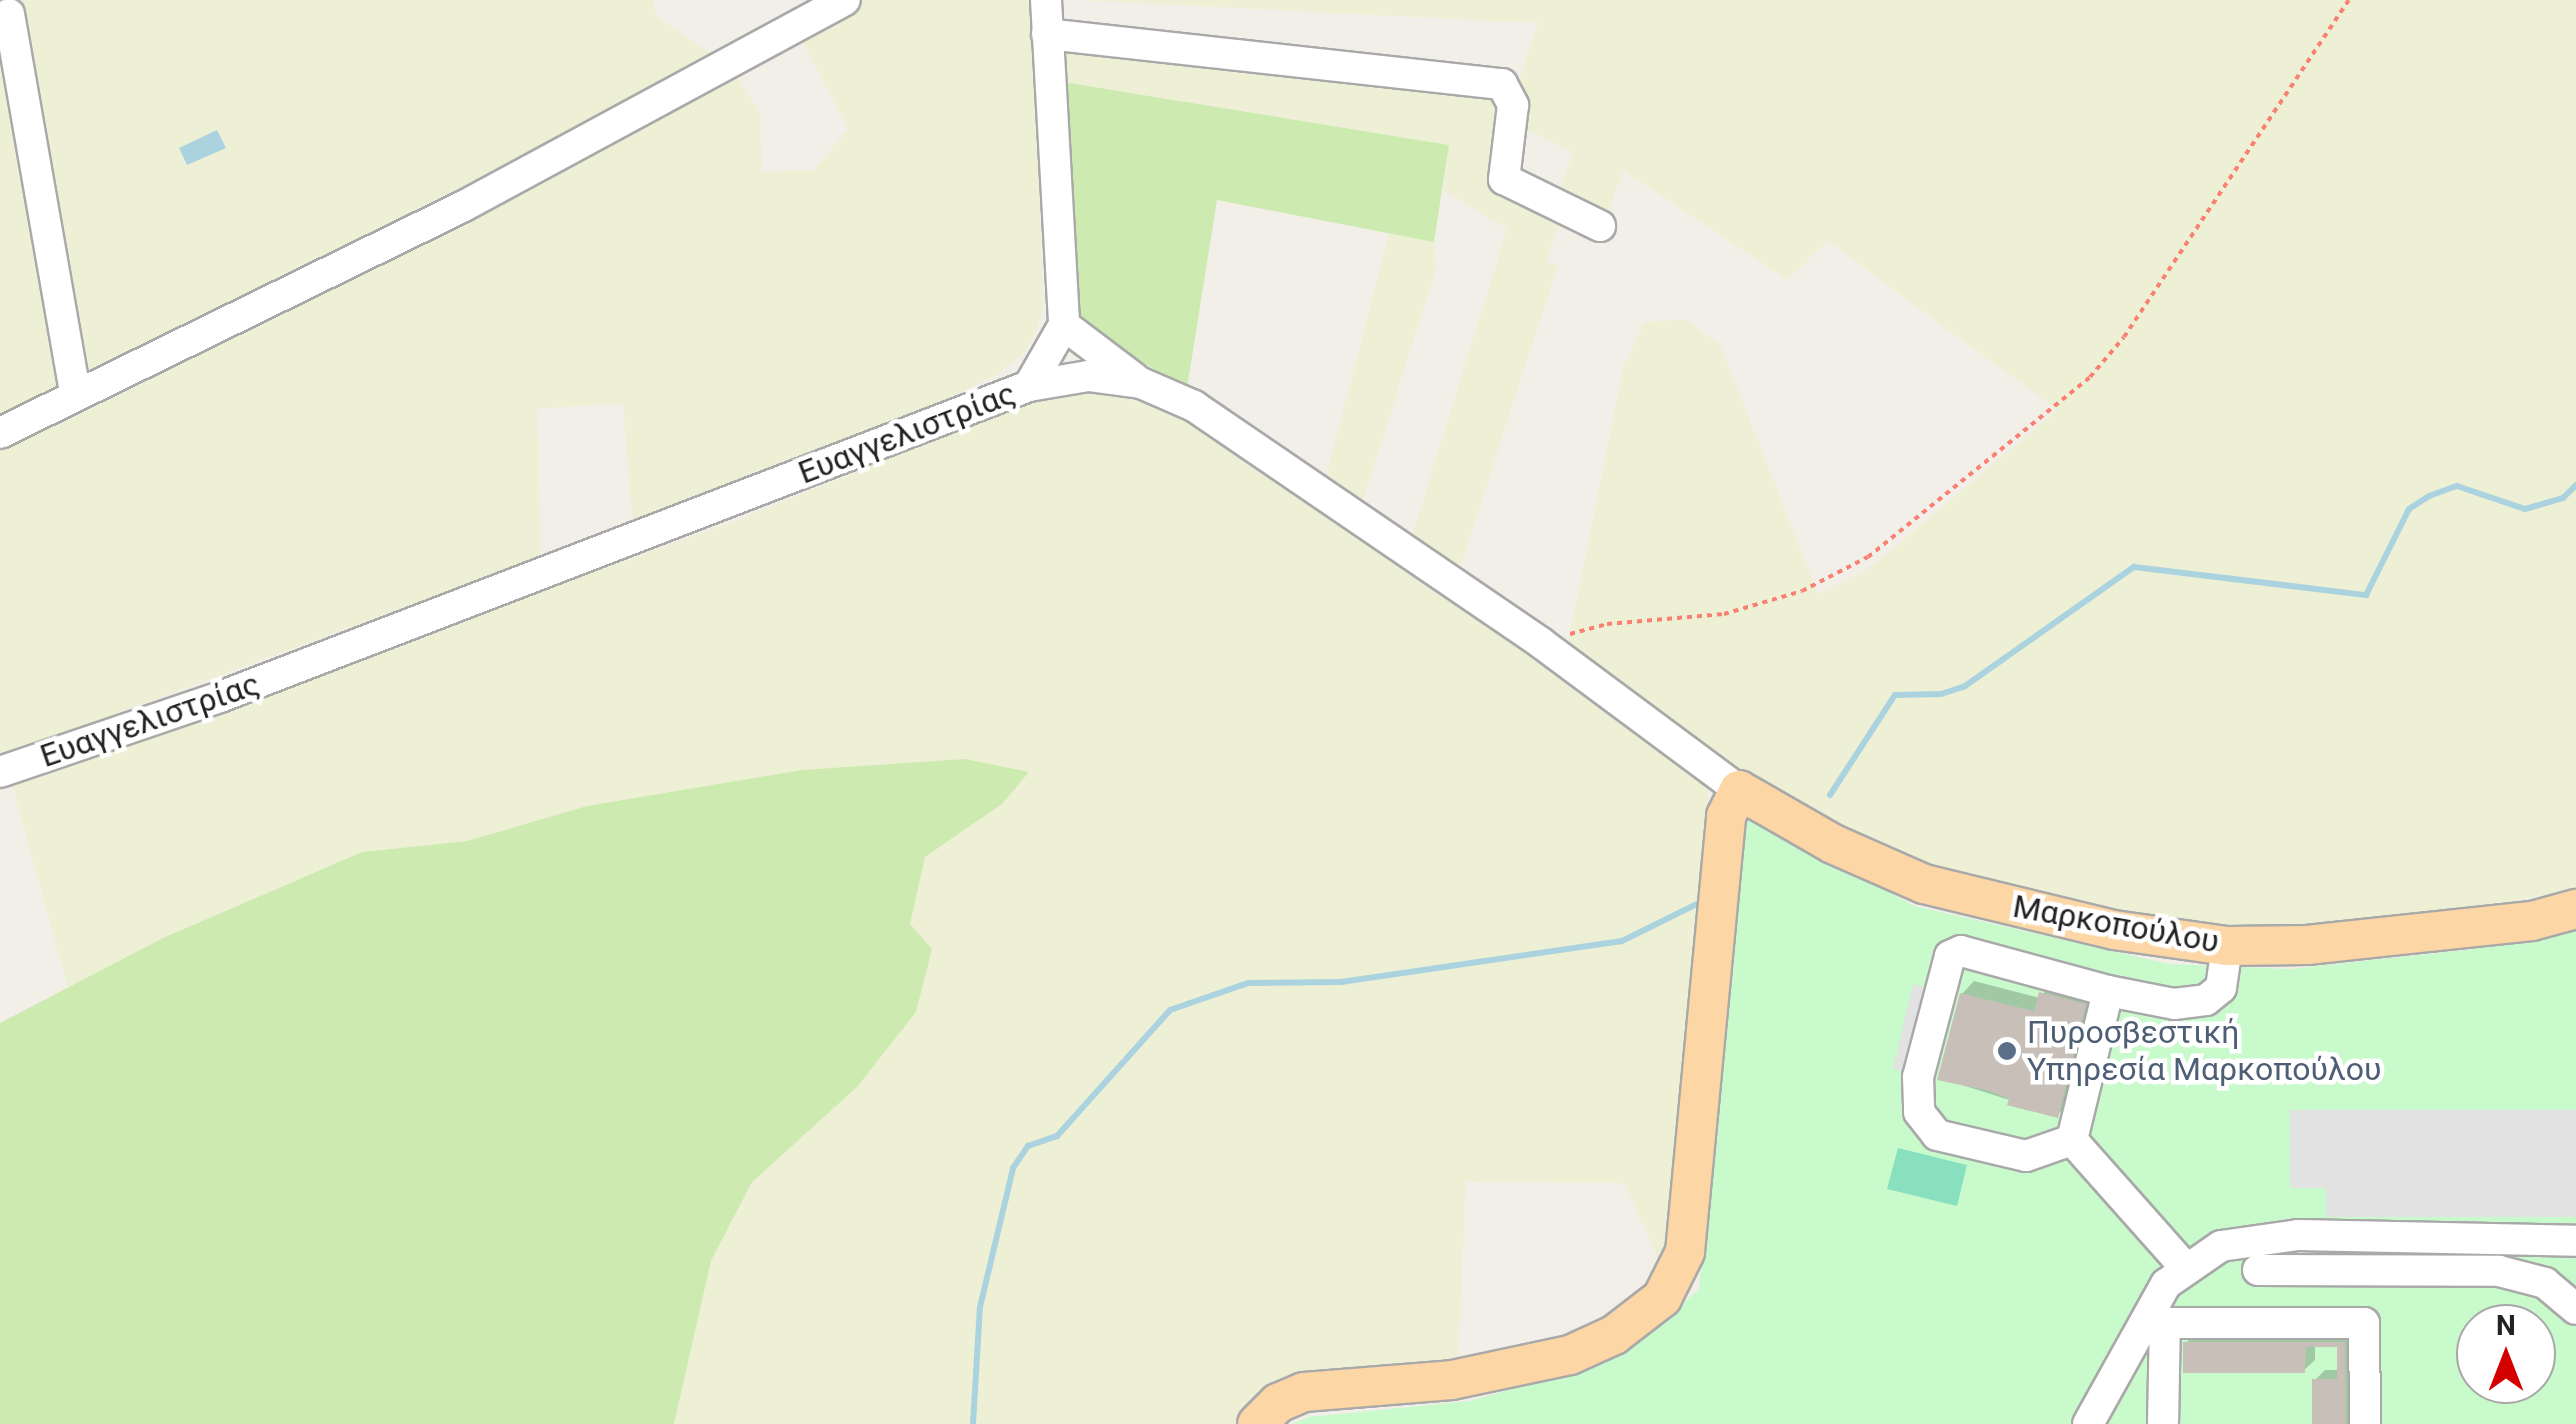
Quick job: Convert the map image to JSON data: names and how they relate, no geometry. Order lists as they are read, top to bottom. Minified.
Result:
{"streets":{"main road":["Μαρκοπούλου"],"street":["Ευαγγελιστρίας"]},"crossings":[["Ευαγγελιστρίας","Μαρκοπούλου"]],"places":["Πυροσβεστική Υπηρεσία Μαρκοπούλου"],"north":"top"}
